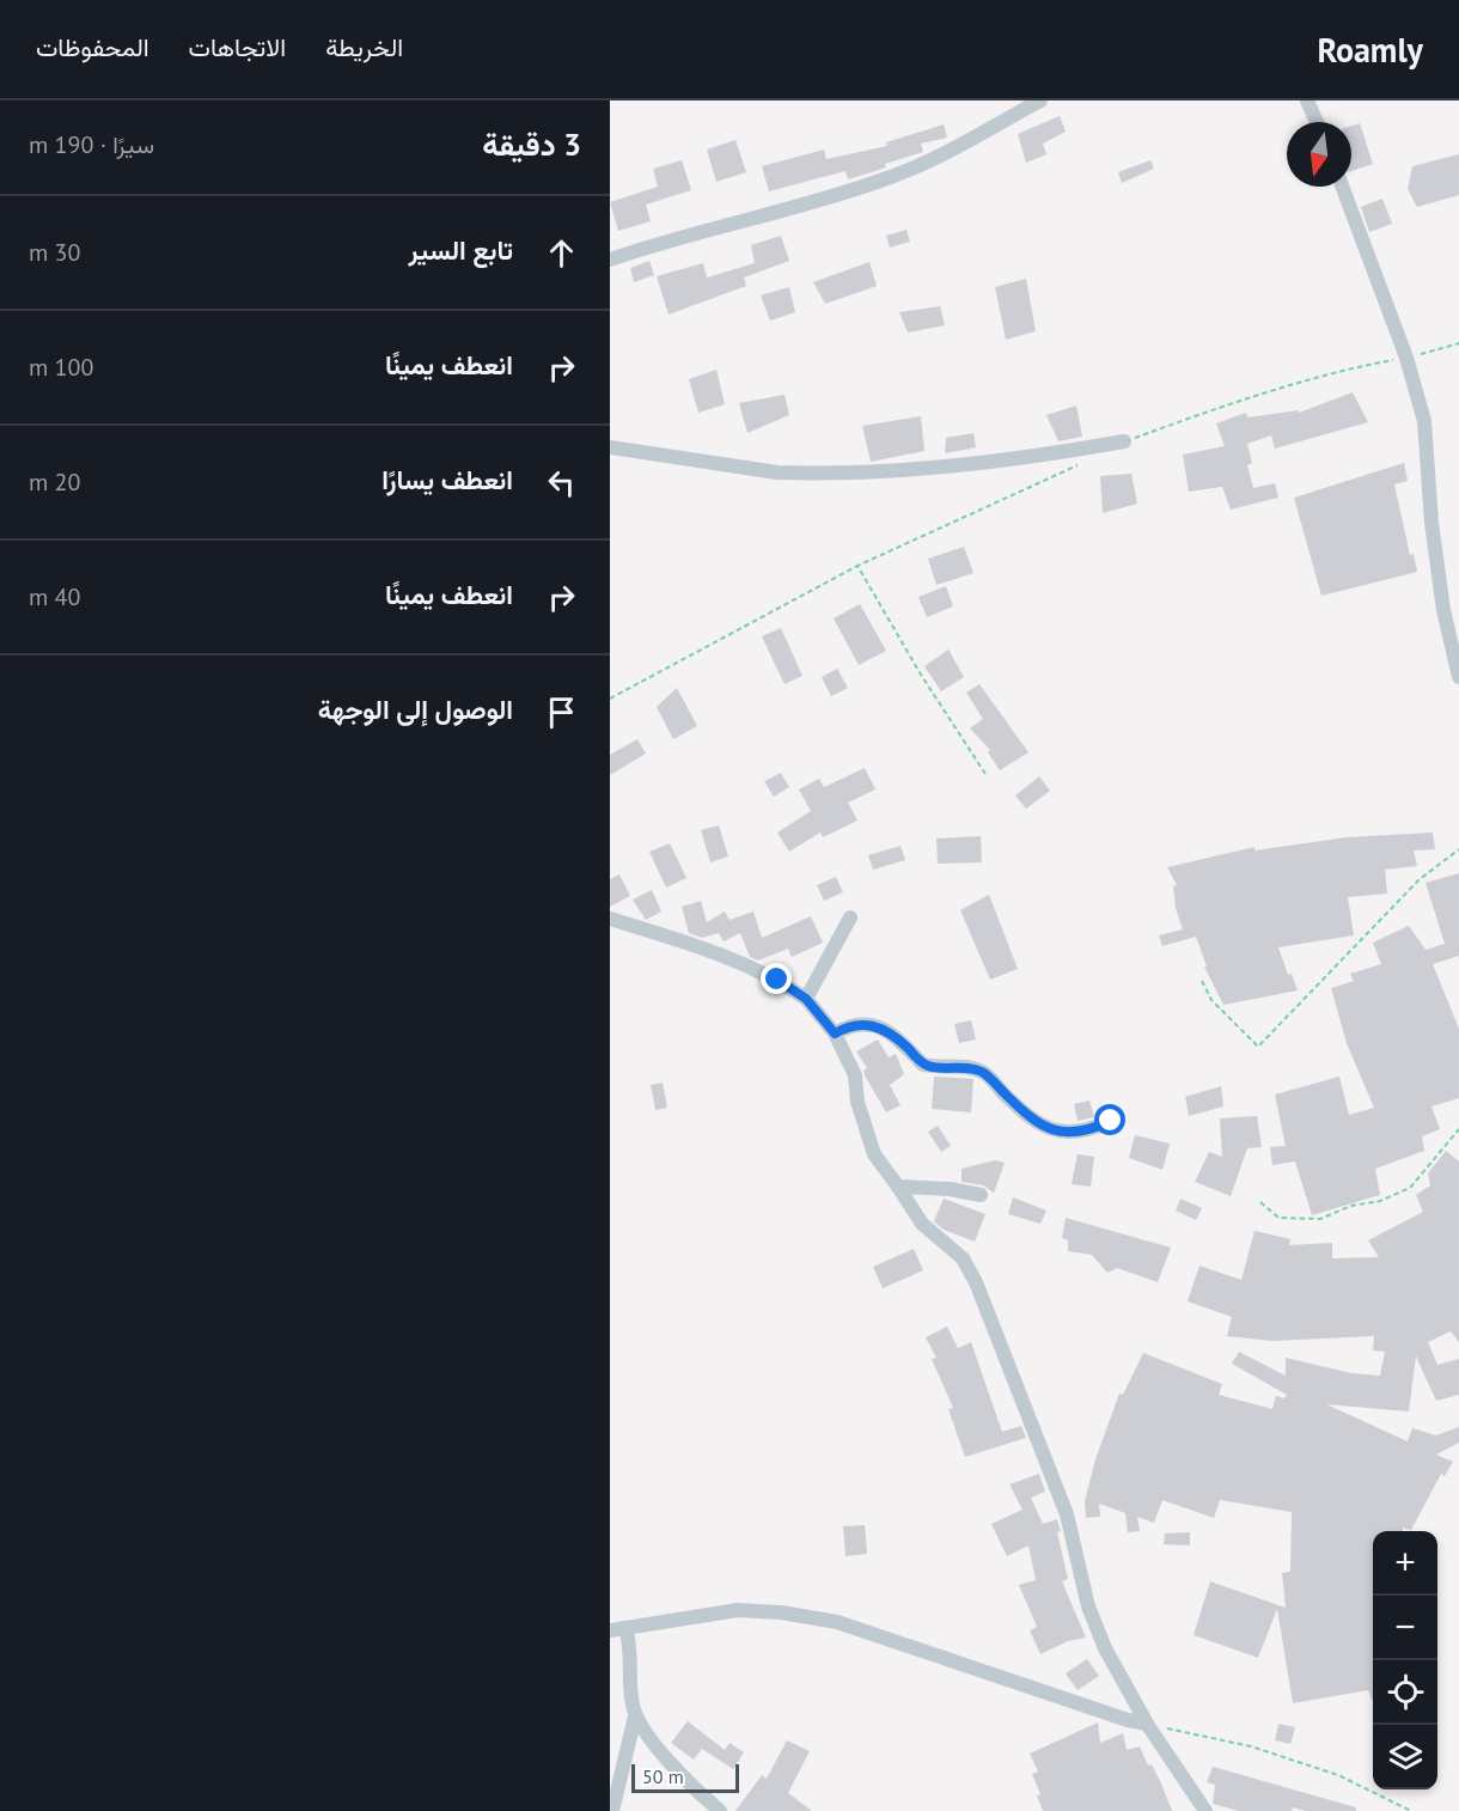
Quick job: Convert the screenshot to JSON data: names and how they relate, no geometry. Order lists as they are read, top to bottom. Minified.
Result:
{"scale_bar":"50 m","north":"bottom","page":{"header":"Roamly","nav":["الخريطة","الاتجاهات","المحفوظات"],"heading":["3 دقيقة","سيرًا · 190 m"],"list":[["تابع السير","30 m"],["انعطف يمينًا","100 m"],["انعطف يسارًا","20 m"],["انعطف يمينًا","40 m"],"الوصول إلى الوجهة"],"map_buttons":["+","−"],"scale":"50 m"}}
